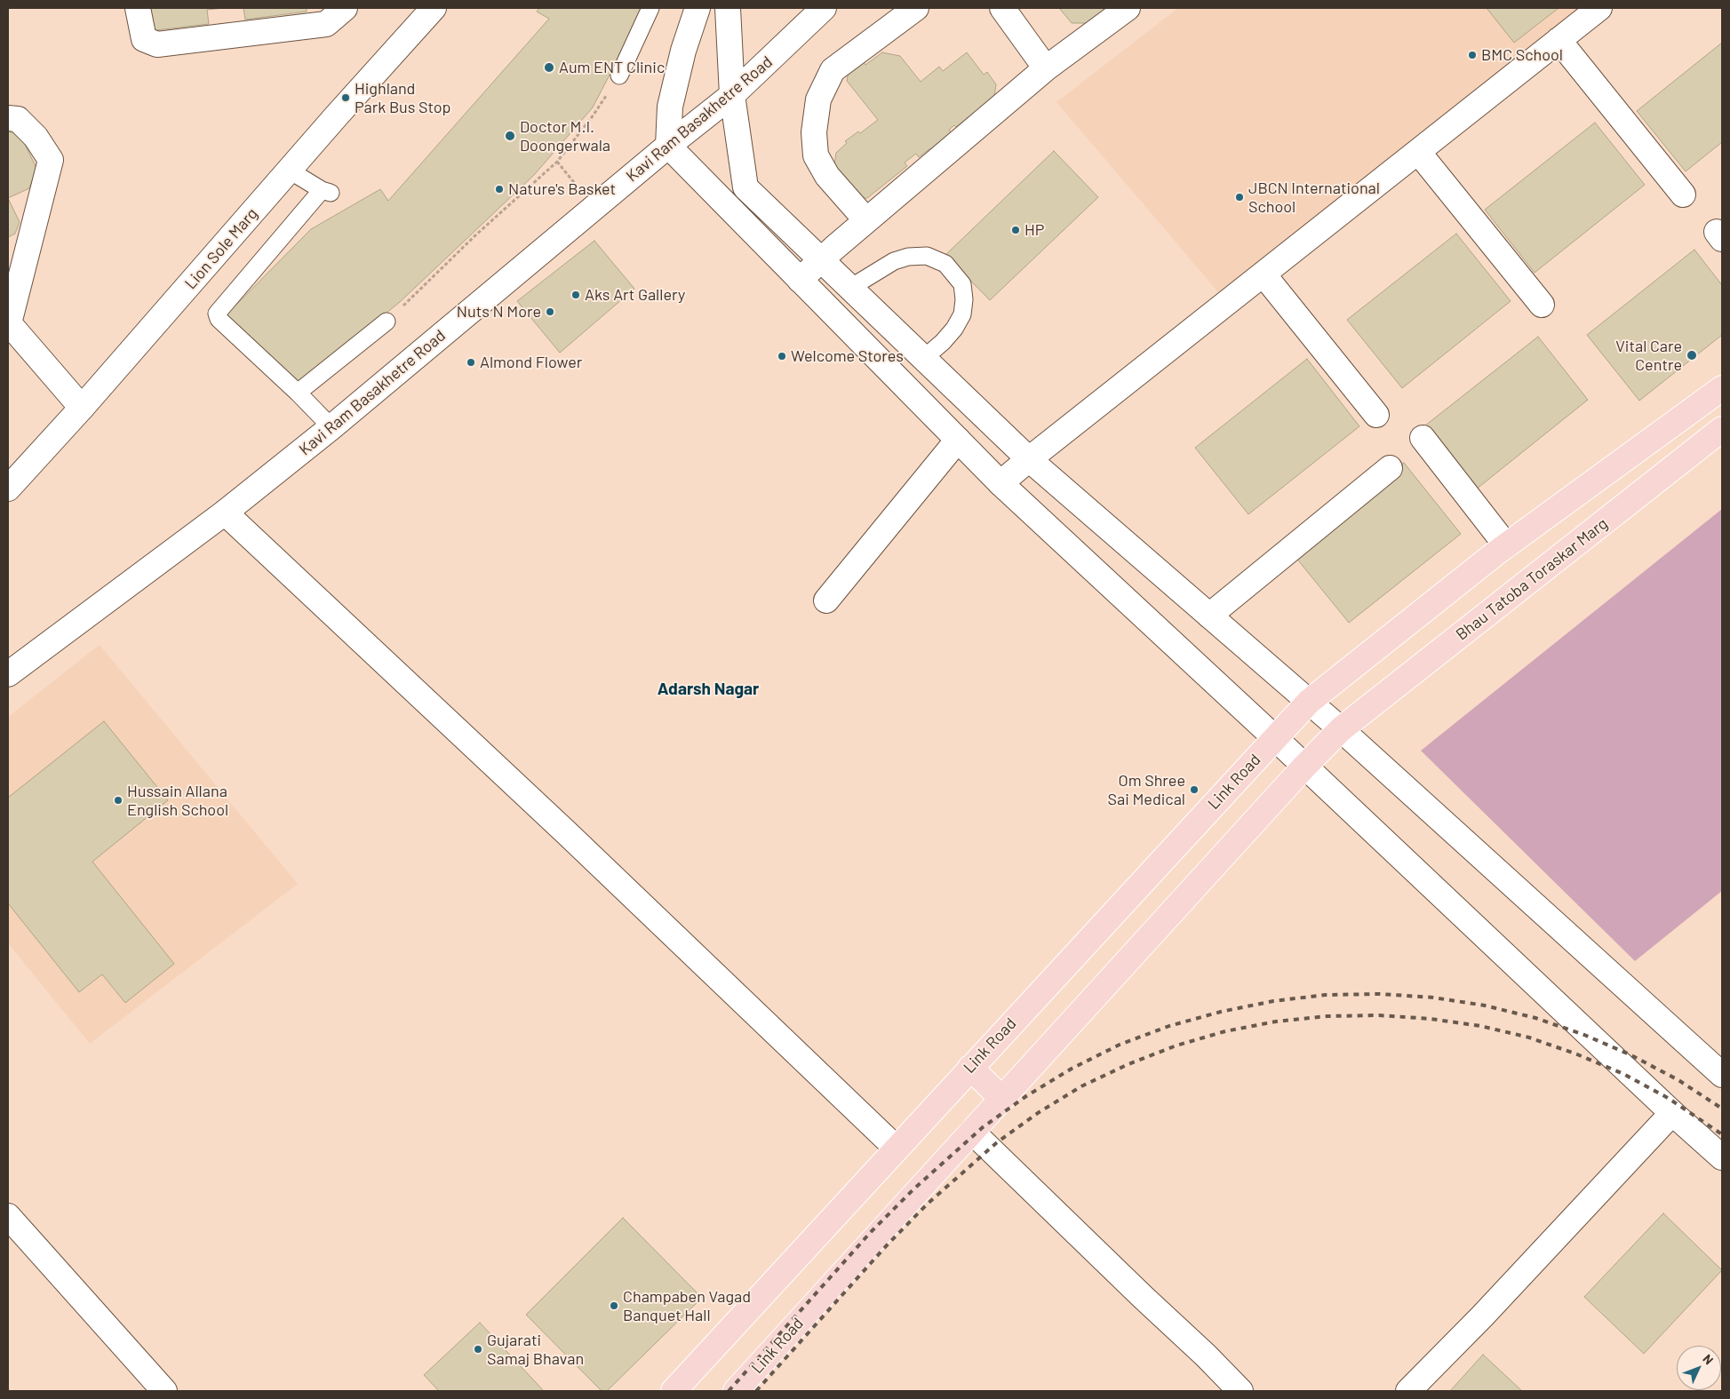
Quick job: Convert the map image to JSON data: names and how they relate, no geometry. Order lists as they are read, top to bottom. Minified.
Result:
{"streets":{"main road":["Bhau Tatoba Toraskar Marg","Link Road"],"street":["Kavi Ram Basakhetre Road","Lion Sole Marg"]},"crossings":[["Bhau Tatoba Toraskar Marg","Link Road"]],"districts":["Adarsh Nagar"],"places":["BMC School","Aum ENT Clinic","Highland Park Bus Stop","Doctor M.I. Doongerwala","Nature's Basket","JBCN International School","HP","Aks Art Gallery","Nuts N More","Vital Care Centre","Welcome Stores","Almond Flower","Om Shree Sai Medical","Hussain Allana English School","Champaben Vagad Banquet Hall","Gujarati Samaj Bhavan"],"north":"top right"}
